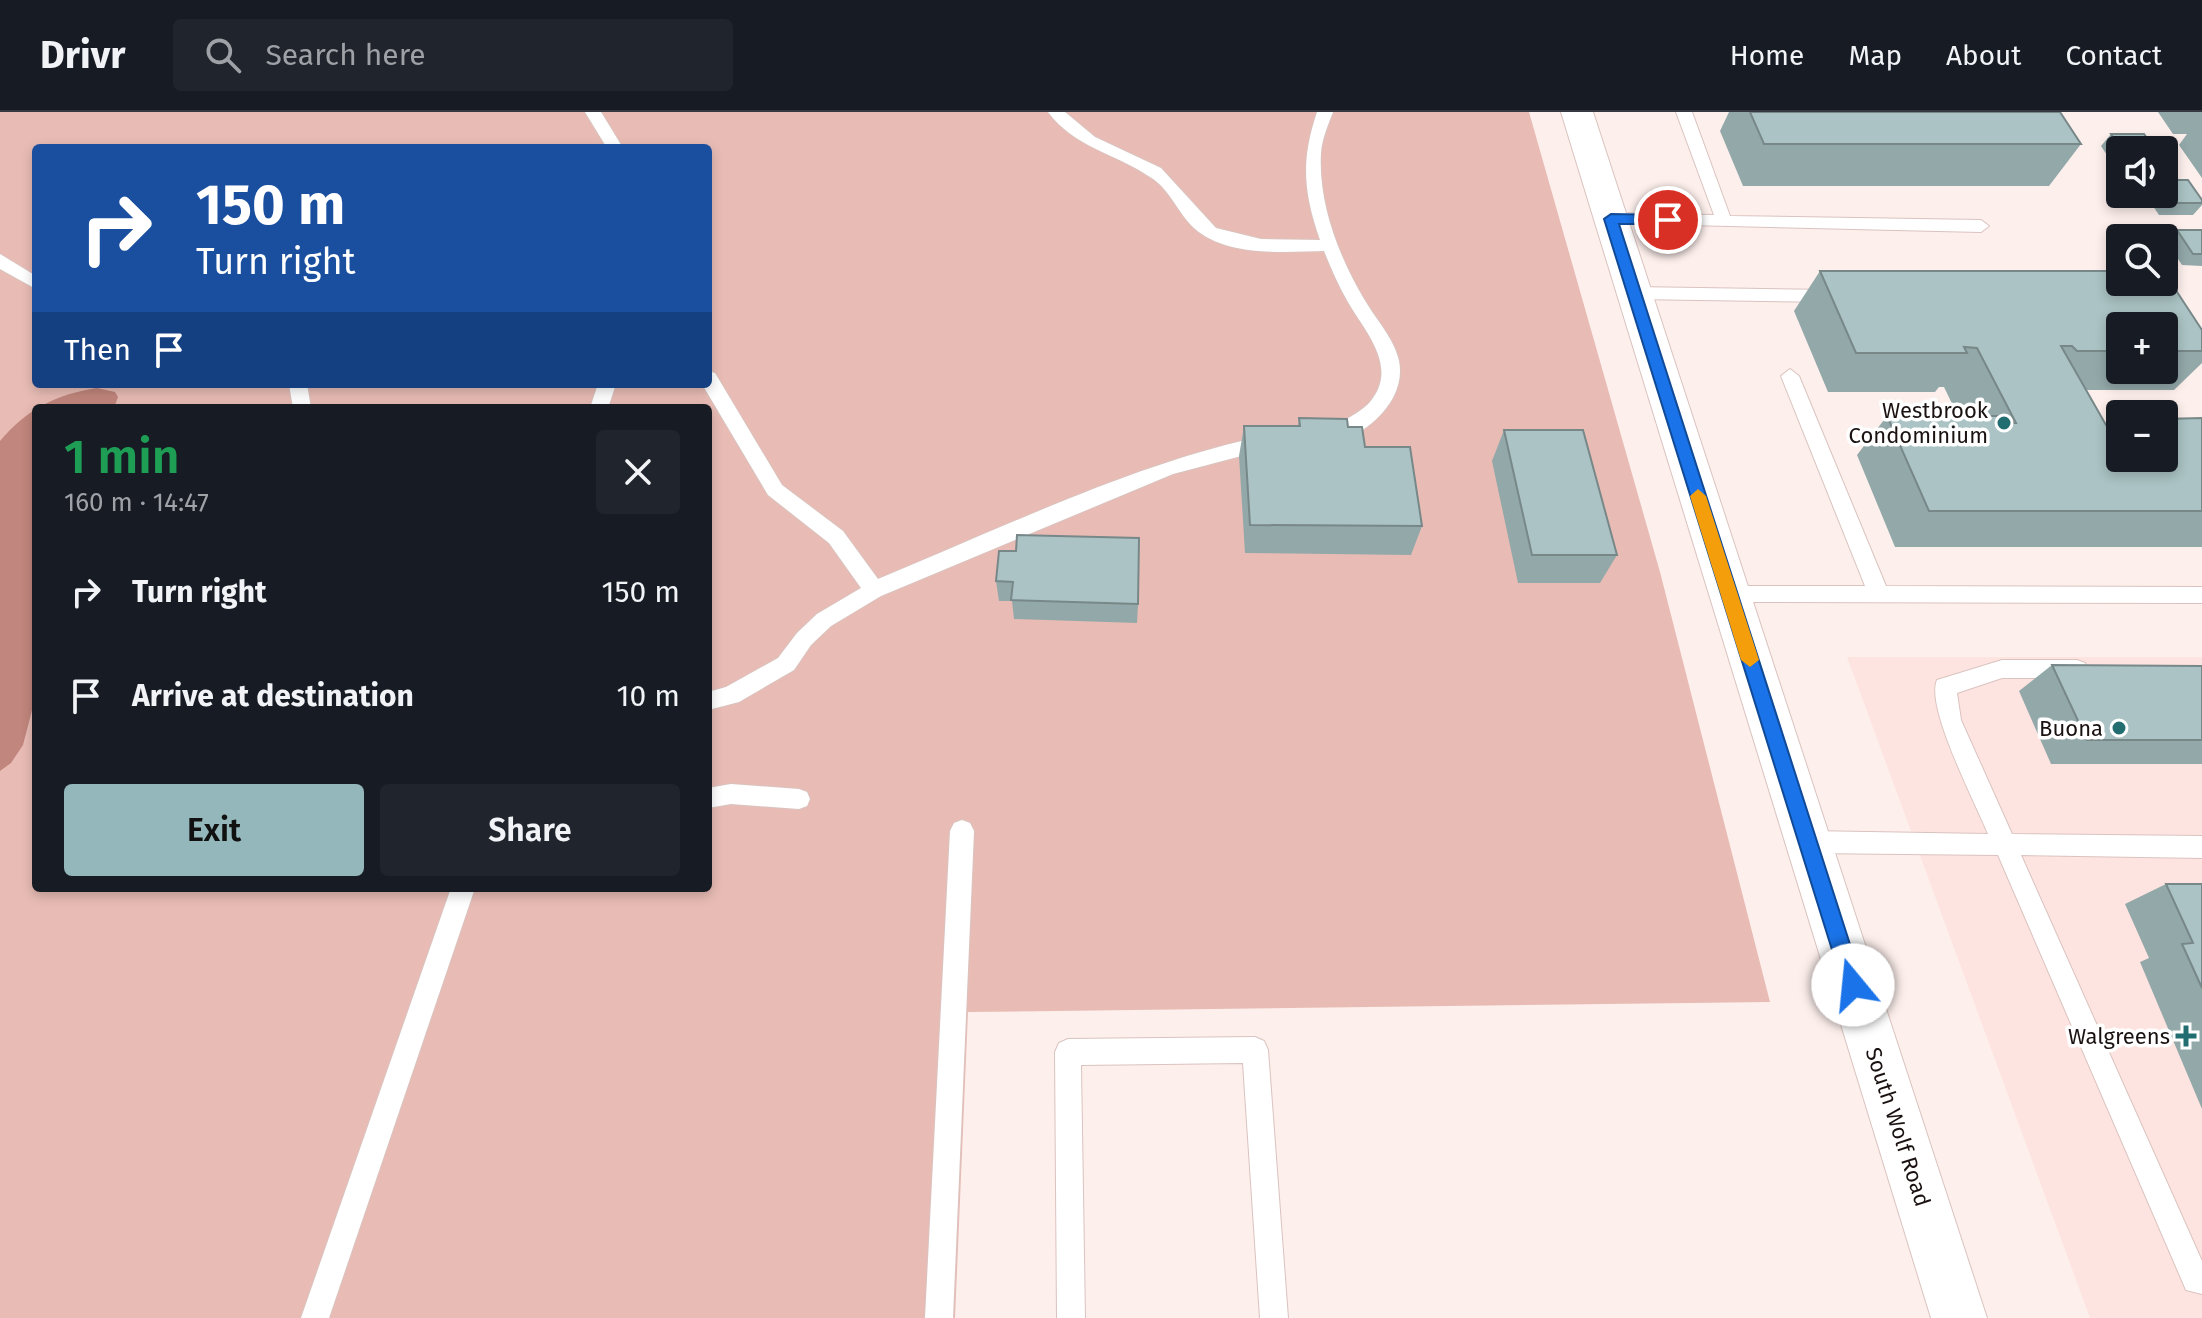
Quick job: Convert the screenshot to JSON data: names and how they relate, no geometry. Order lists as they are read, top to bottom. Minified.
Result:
{"streets":{"main road":["South Wolf Road"]},"places":{"other":["Westbrook Condominium","Buona"],"health":["Walgreens"]},"page":{"header":"Drivr","search":"Search here","nav":["Home","Map","About","Contact"],"map_buttons":["+","−"],"turn":["150 m","Turn right"],"then":"Then","heading":["1 min","160 m · 14:47"],"list":[{"name":"Turn right","value":"150 m"},{"name":"Arrive at destination","value":"10 m"}],"buttons":["Exit","Share"]}}
